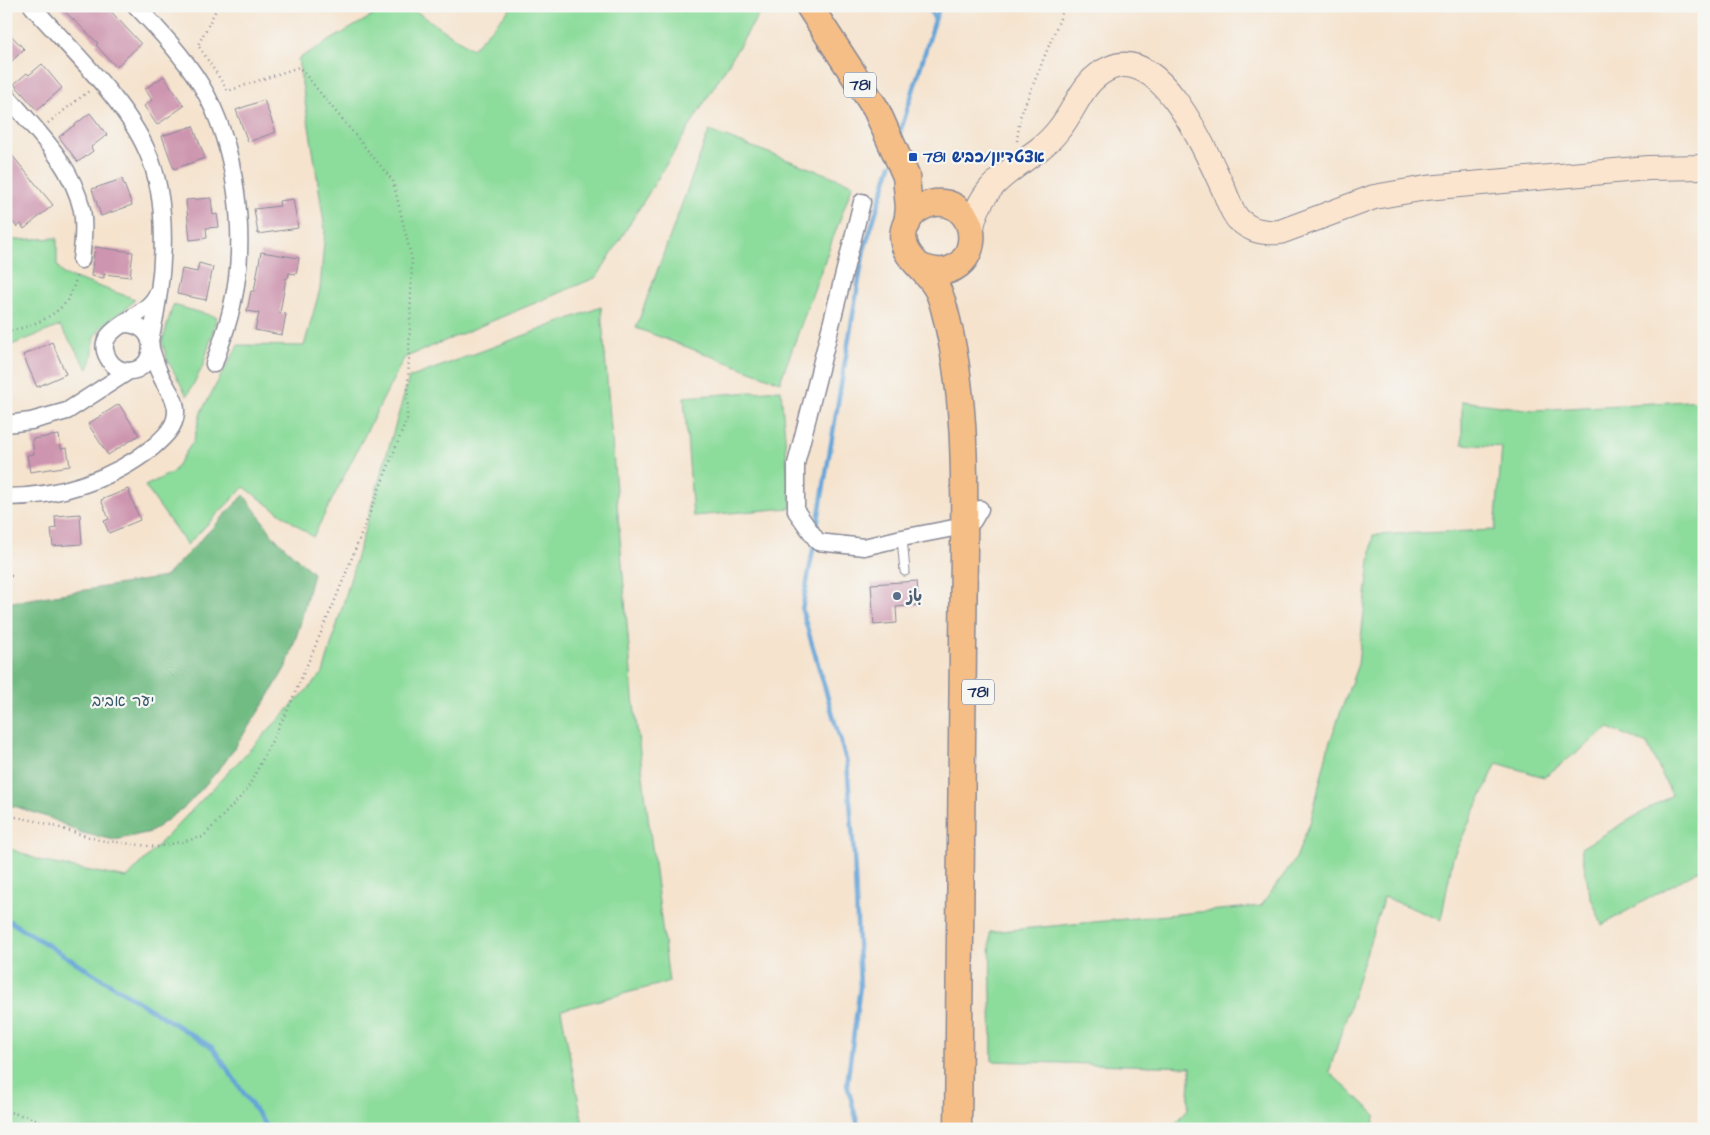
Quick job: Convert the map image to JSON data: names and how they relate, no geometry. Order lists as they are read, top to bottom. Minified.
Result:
{"streets":{"main road":["781"]},"parks":["יער אביב"],"places":{"transit":["אצטדיון/כביש 781"],"other":["باز"]}}
